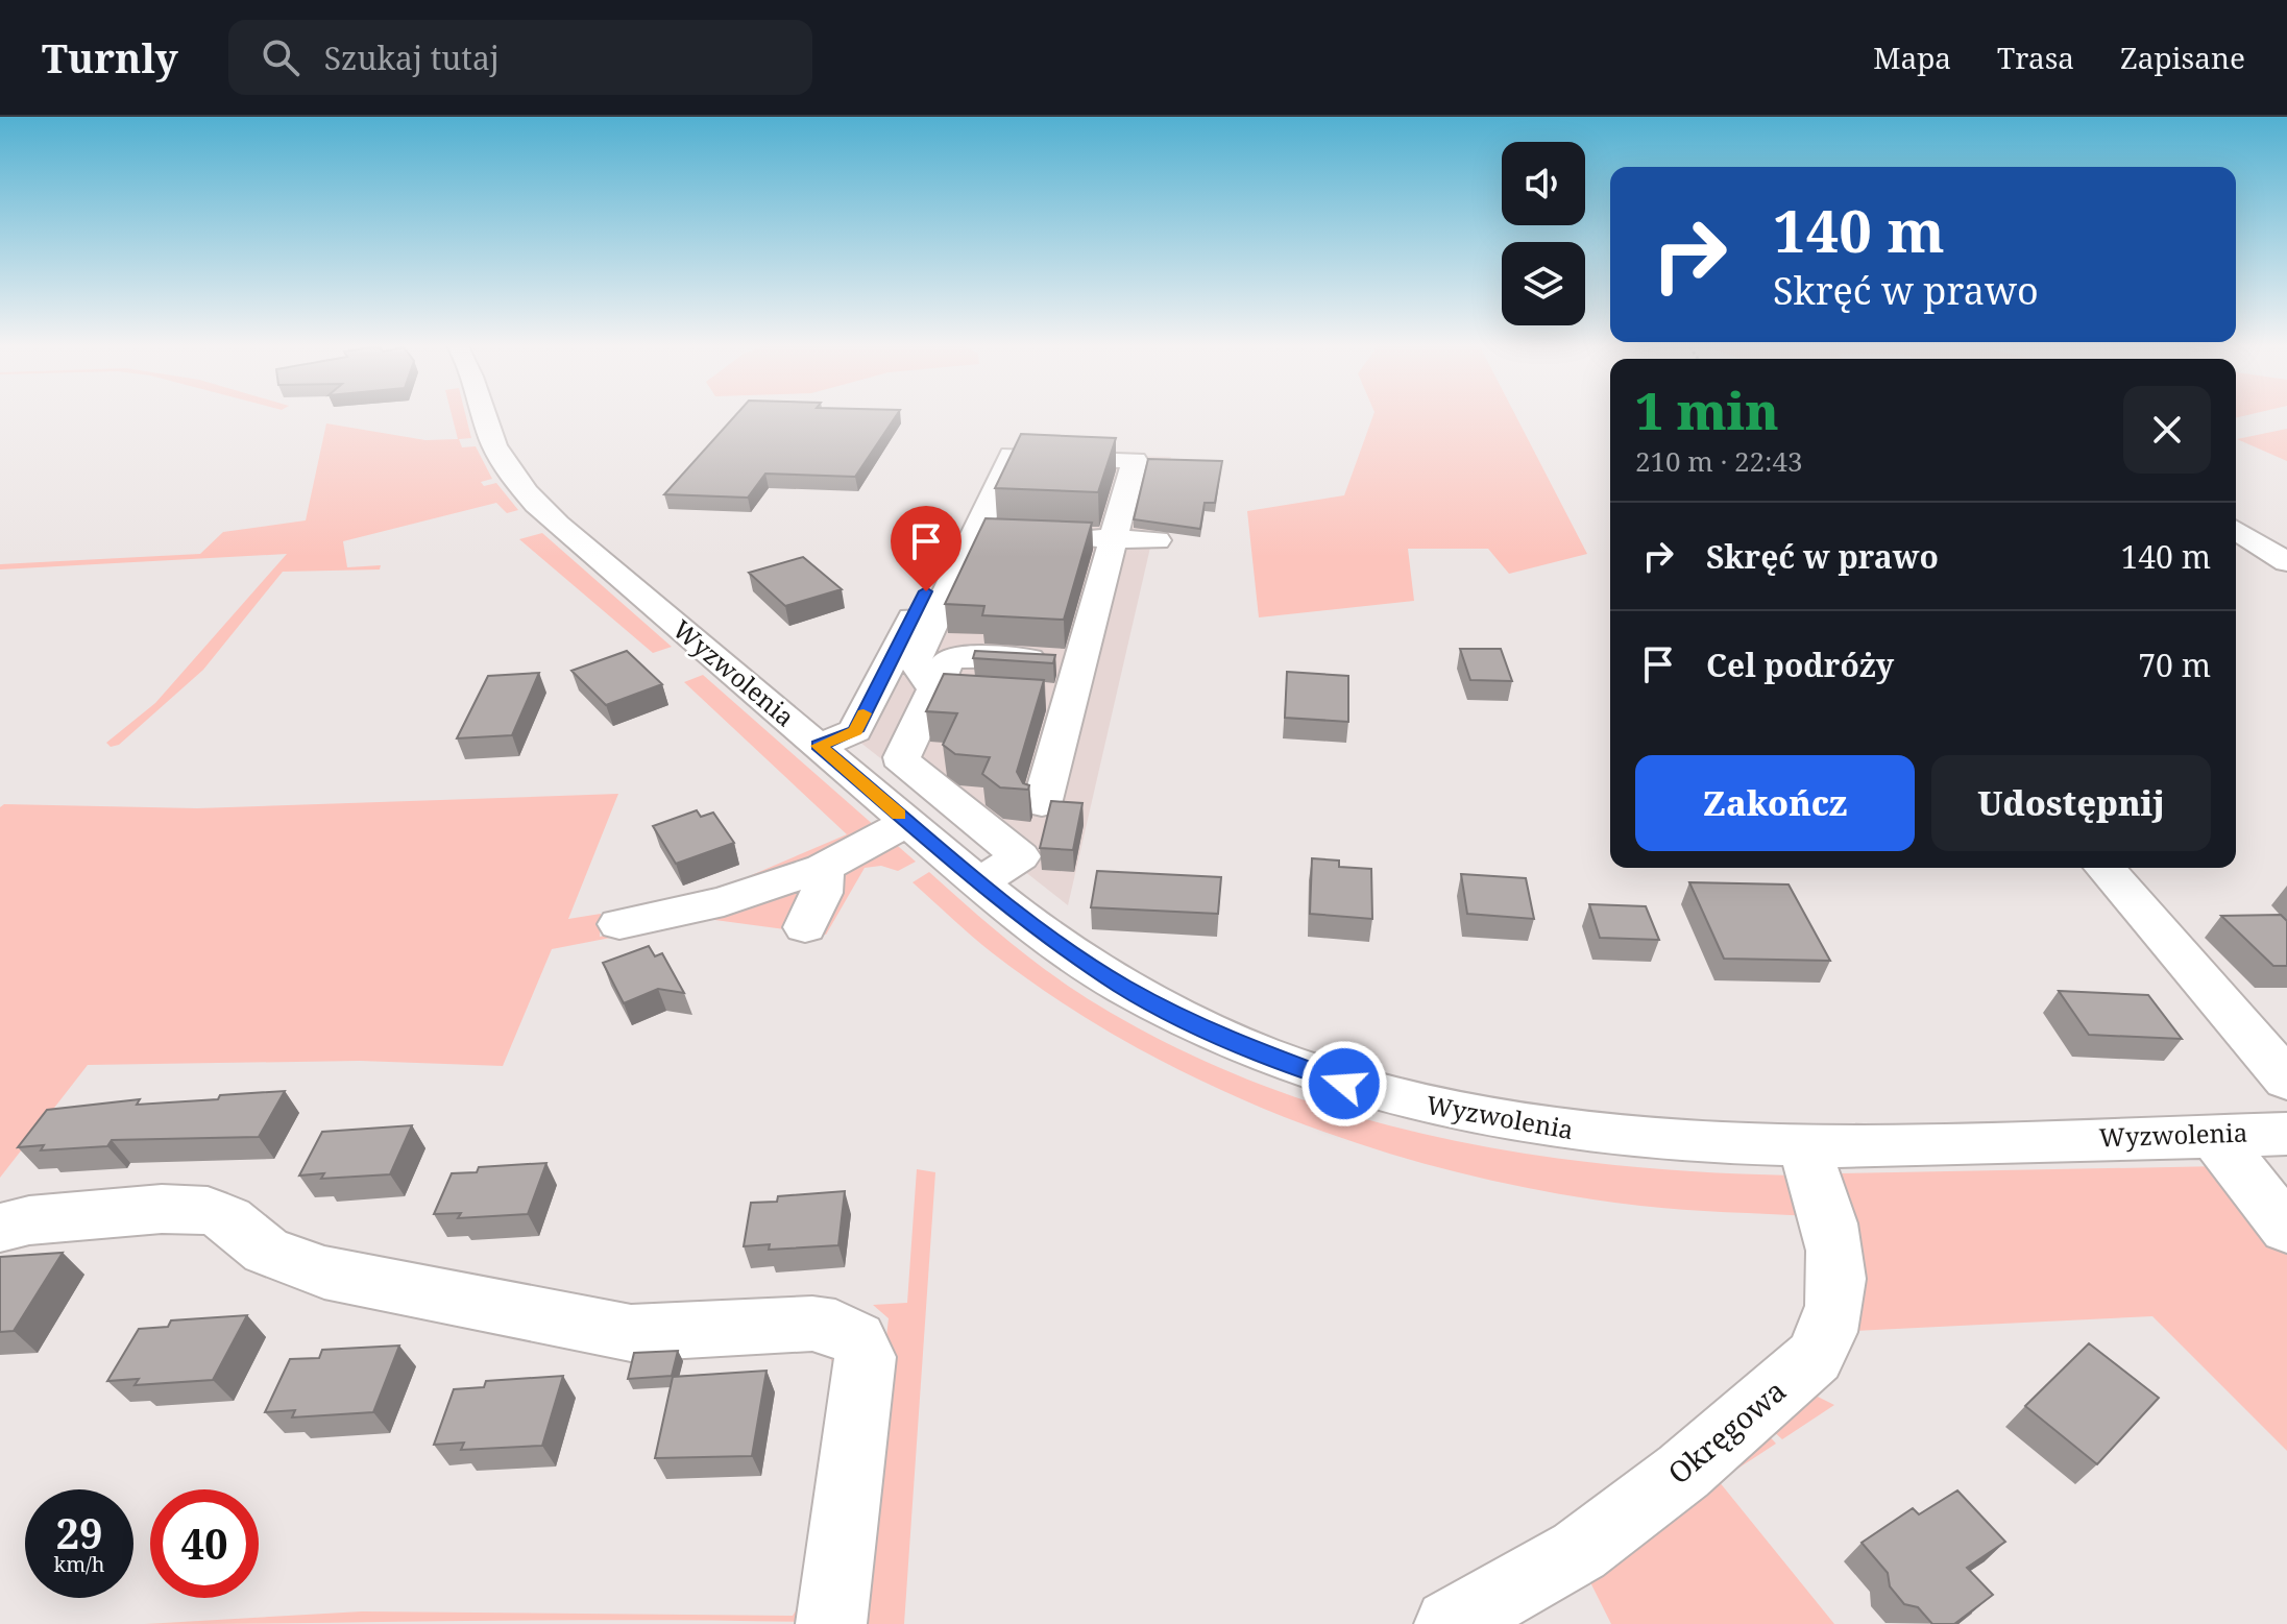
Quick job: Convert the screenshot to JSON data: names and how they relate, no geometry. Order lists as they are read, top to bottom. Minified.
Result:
{"streets":{"street":["Wyzwolenia","Okręgowa"]},"crossings":[["Wyzwolenia","Okręgowa"]],"page":{"header":"Turnly","search":"Szukaj tutaj","nav":["Mapa","Trasa","Zapisane"],"turn":["140 m","Skręć w prawo"],"heading":["1 min","210 m · 22:43"],"list":[{"name":"Skręć w prawo","value":"140 m"},{"name":"Cel podróży","value":"70 m"}],"buttons":["Zakończ","Udostępnij"],"speed":"29 km/h","limit":"40"}}
